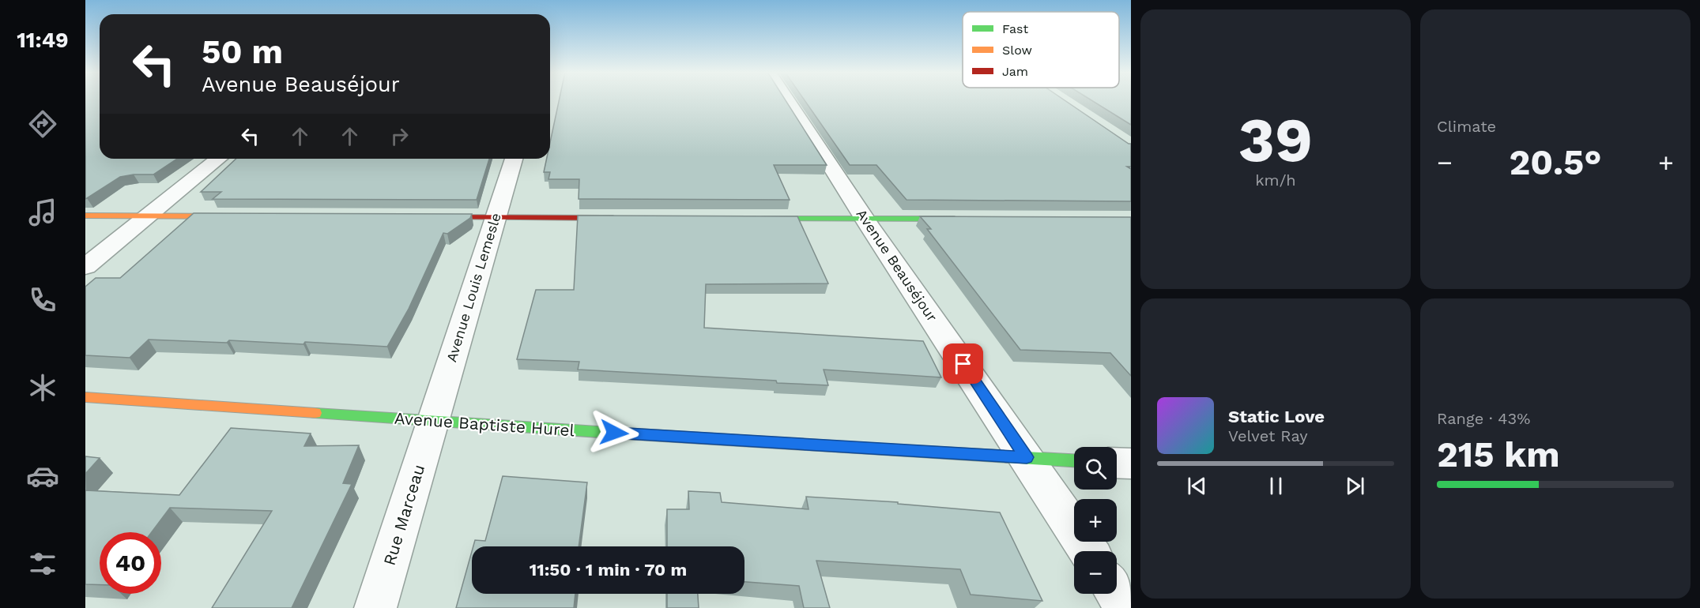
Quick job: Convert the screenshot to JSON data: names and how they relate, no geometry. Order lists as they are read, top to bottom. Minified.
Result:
{"streets":{"street":["Avenue Beauséjour","Avenue Louis Lemesle","Avenue Baptiste Hurel","Rue Marceau"]},"crossings":[["Avenue Beauséjour","Avenue Baptiste Hurel"],["Avenue Louis Lemesle","Avenue Baptiste Hurel"],["Avenue Louis Lemesle","Rue Marceau"],["Avenue Baptiste Hurel","Rue Marceau"]],"legend":["Fast","Slow","Jam"],"page":{"tabs":"11:49","tile":[["39","km/h"],"Climate",["Range · 43%","215 km"]],"turn":["50 m","Avenue Beauséjour"],"heat":["−","20.5°","+"],"song":["Static Love","Velvet Ray"],"map_buttons":["+","−"],"limit":"40","trip":"11:50 · 1 min · 70 m"}}
